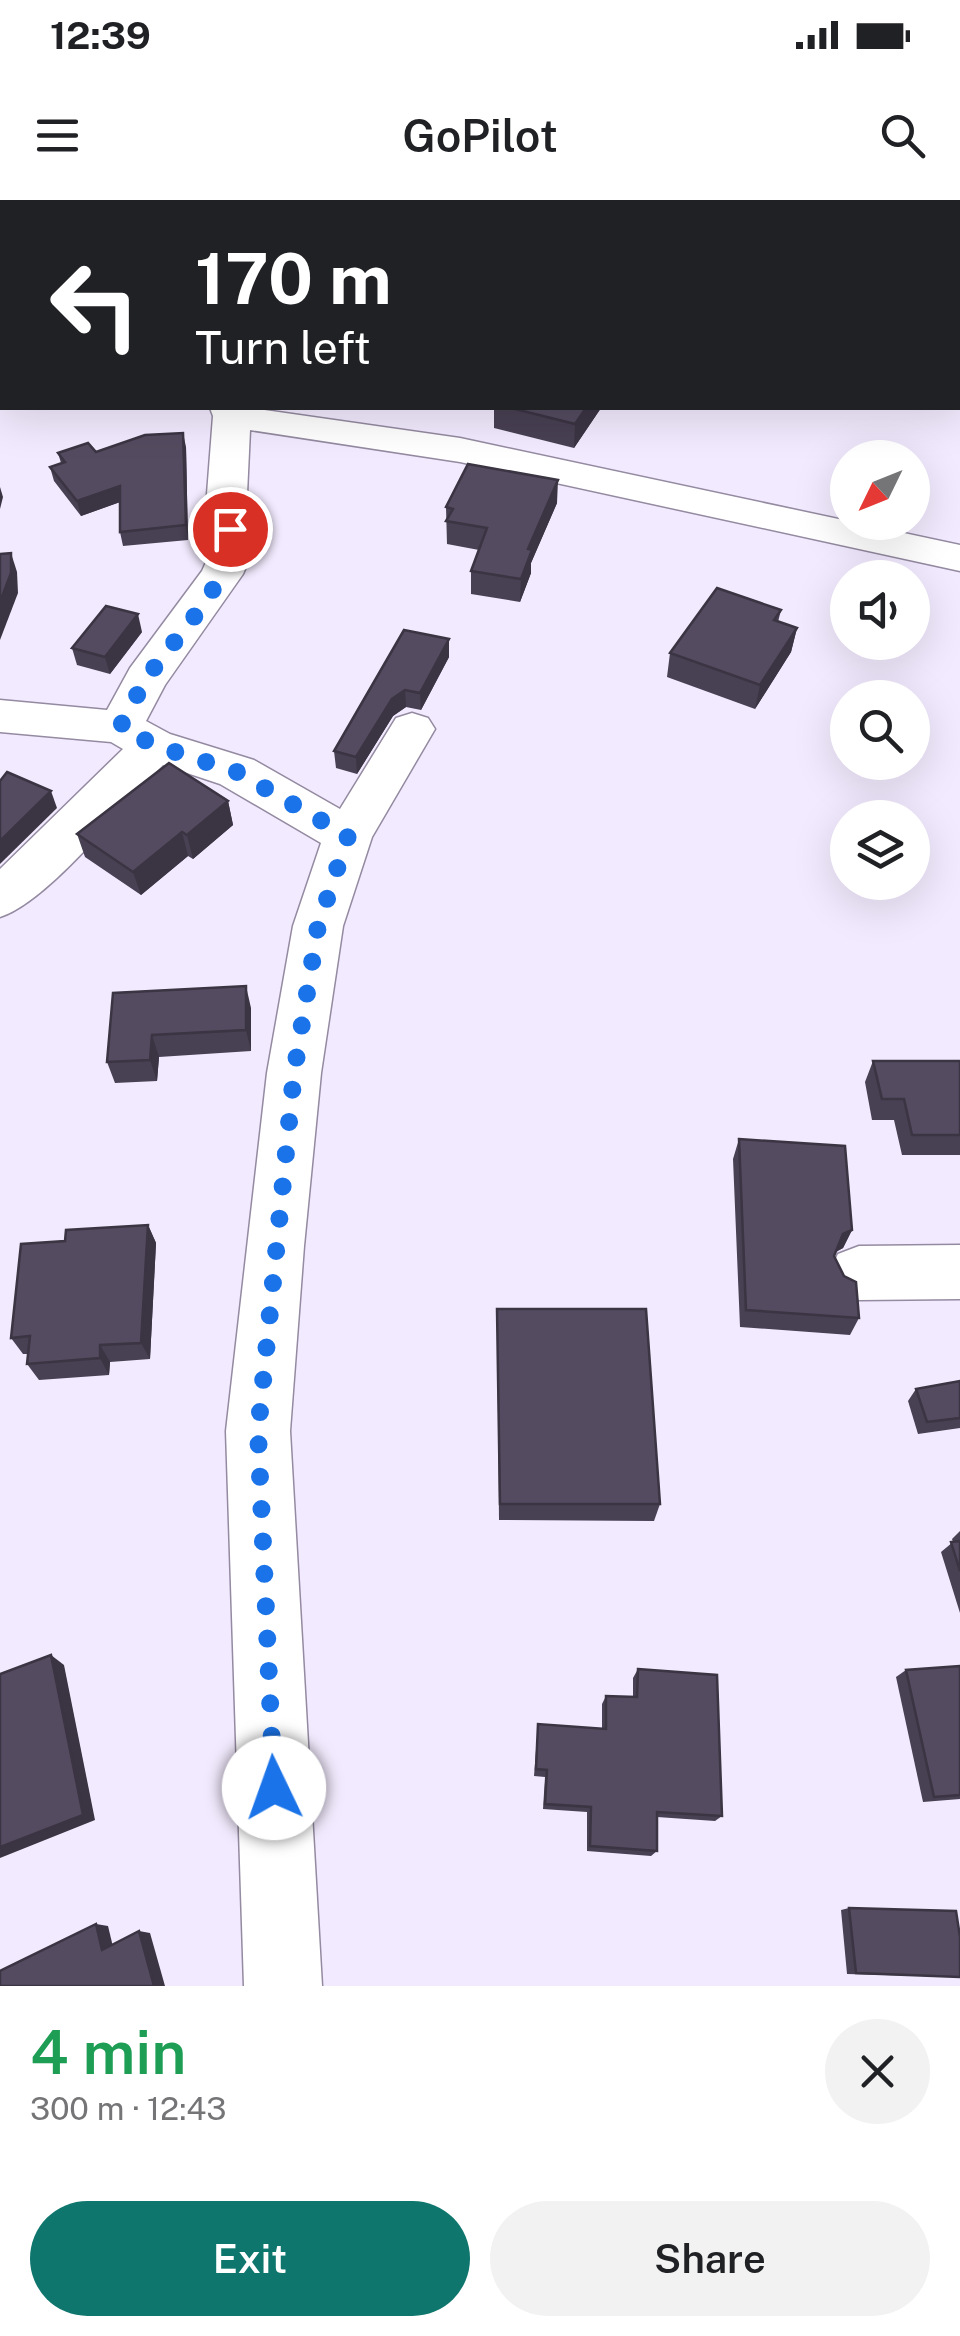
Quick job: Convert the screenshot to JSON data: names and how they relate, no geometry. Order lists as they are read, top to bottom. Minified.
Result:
{"north":"bottom left","page":{"status":"12:39","header":"GoPilot","turn":["170 m","Turn left"],"heading":["4 min","300 m · 12:43"],"buttons":["Exit","Share"]}}
